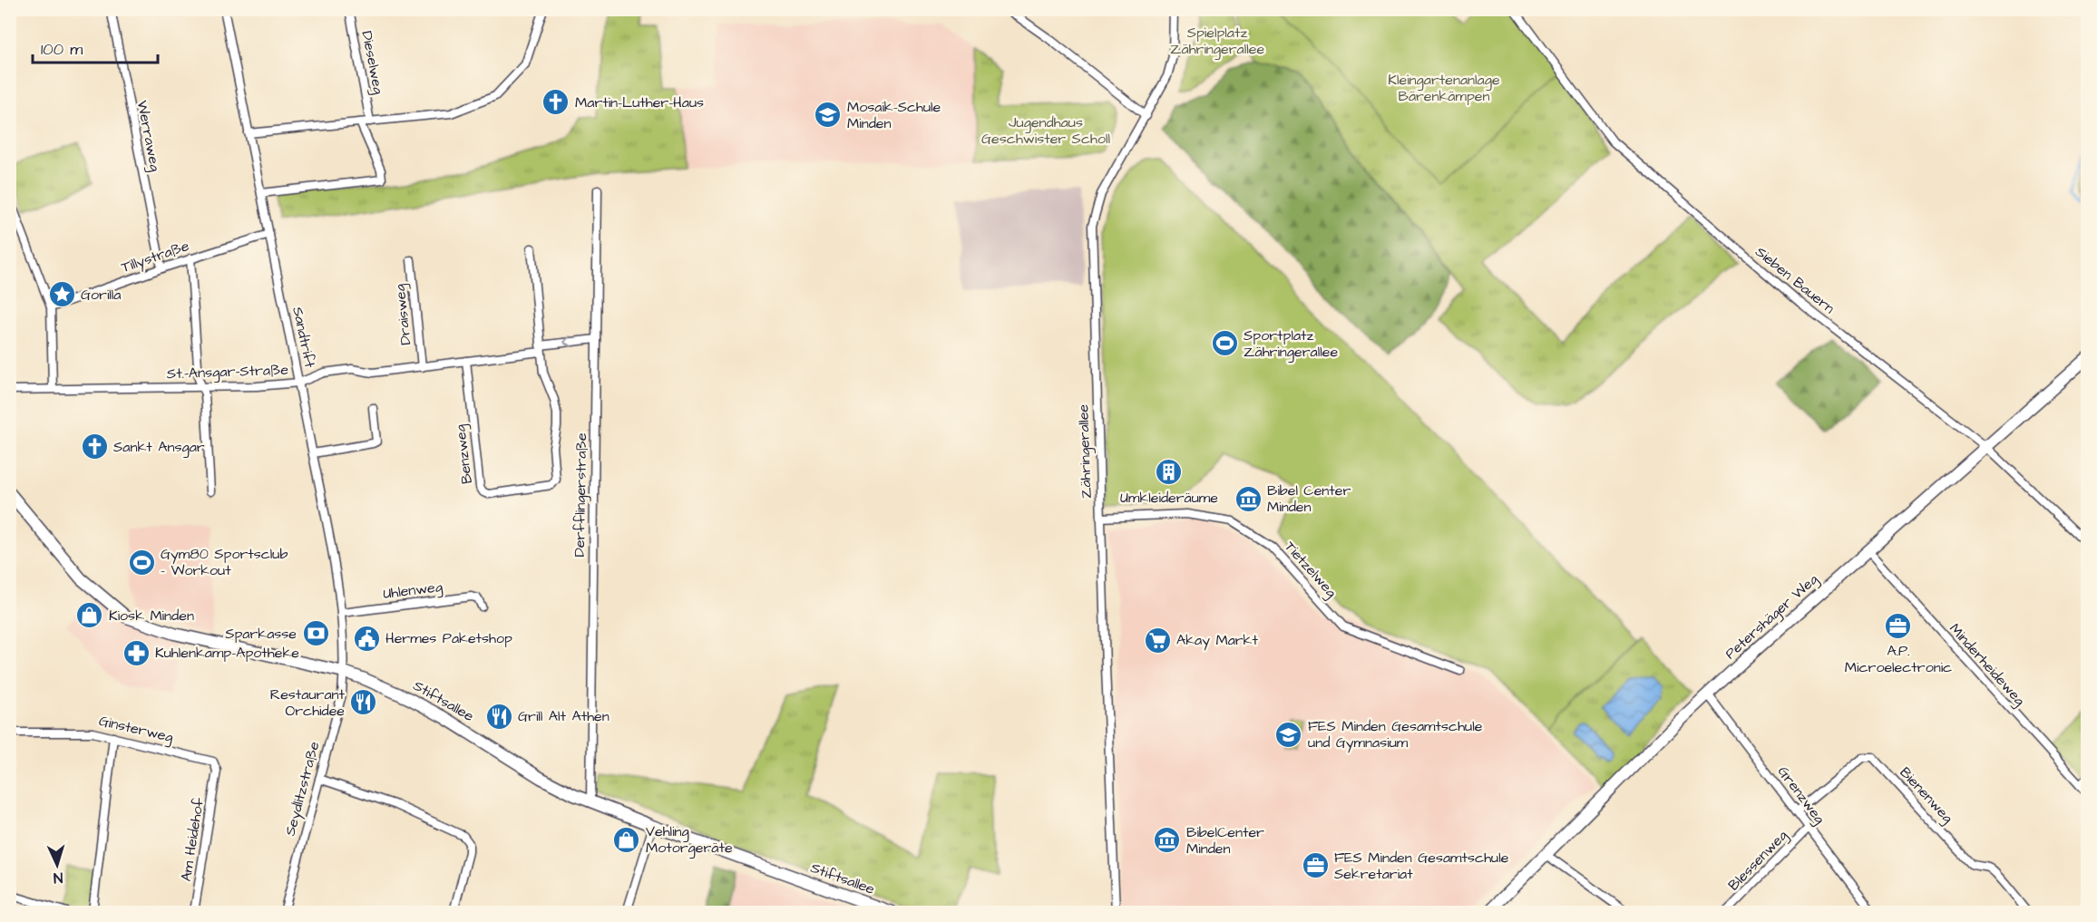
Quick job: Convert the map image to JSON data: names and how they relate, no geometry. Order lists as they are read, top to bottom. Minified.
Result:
{"streets":{"main road":["Petershäger Weg","Stiftsallee"],"street":["Dieselweg","Werraweg","Tillystraße","Sieben Bauern","Draisweg","Sandtrift","St.-Ansgar-Straße","Zähringerallee","Benzweg","Derfflingerstraße","Tietzelweg","Uhlenweg","Minderheideweg","Ginsterweg","Seydlitzstraße","Grenzweg","Bienenweg","Am Heidehof","Blessenweg"]},"crossings":[["Werraweg","Tillystraße"],["Tillystraße","Sandtrift"],["Sieben Bauern","Petershäger Weg"],["Draisweg","St.-Ansgar-Straße"],["Sandtrift","St.-Ansgar-Straße"],["Sandtrift","Uhlenweg"],["Sandtrift","Stiftsallee"],["Sandtrift","Seydlitzstraße"],["St.-Ansgar-Straße","Benzweg"],["St.-Ansgar-Straße","Derfflingerstraße"],["Zähringerallee","Tietzelweg"],["Derfflingerstraße","Stiftsallee"],["Petershäger Weg","Minderheideweg"],["Petershäger Weg","Grenzweg"],["Stiftsallee","Seydlitzstraße"],["Ginsterweg","Am Heidehof"],["Grenzweg","Bienenweg"],["Grenzweg","Blessenweg"]],"parks":["Spielplatz Zähringerallee","Kleingartenanlage Bärenkämpen","Jugendhaus Geschwister Scholl"],"places":{"church":["Martin-Luther-Haus","Sankt Ansgar"],"school or university":["Mosaik-Schule Minden","FES Minden Gesamtschule und Gymnasium"],"place":["Gorilla"],"sports":["Sportplatz Zähringerallee","Gym80 Sportsclub - Workout"],"building":["Umkleideräume"],"museum":["Bibel Center Minden","BibelCenter Minden"],"shop":["Kiosk Minden","Vehling Motorgeräte"],"office":["A.P. Microelectronic","FES Minden Gesamtschule Sekretariat"],"bank":["Sparkasse"],"public building":["Hermes Paketshop"],"supermarket":["Akay Markt"],"pharmacy":["Kuhlenkamp-Apotheke"],"restaurant":["Restaurant Orchidee","Grill Alt Athen"]},"scale_bar":"100 m","north":"bottom"}
